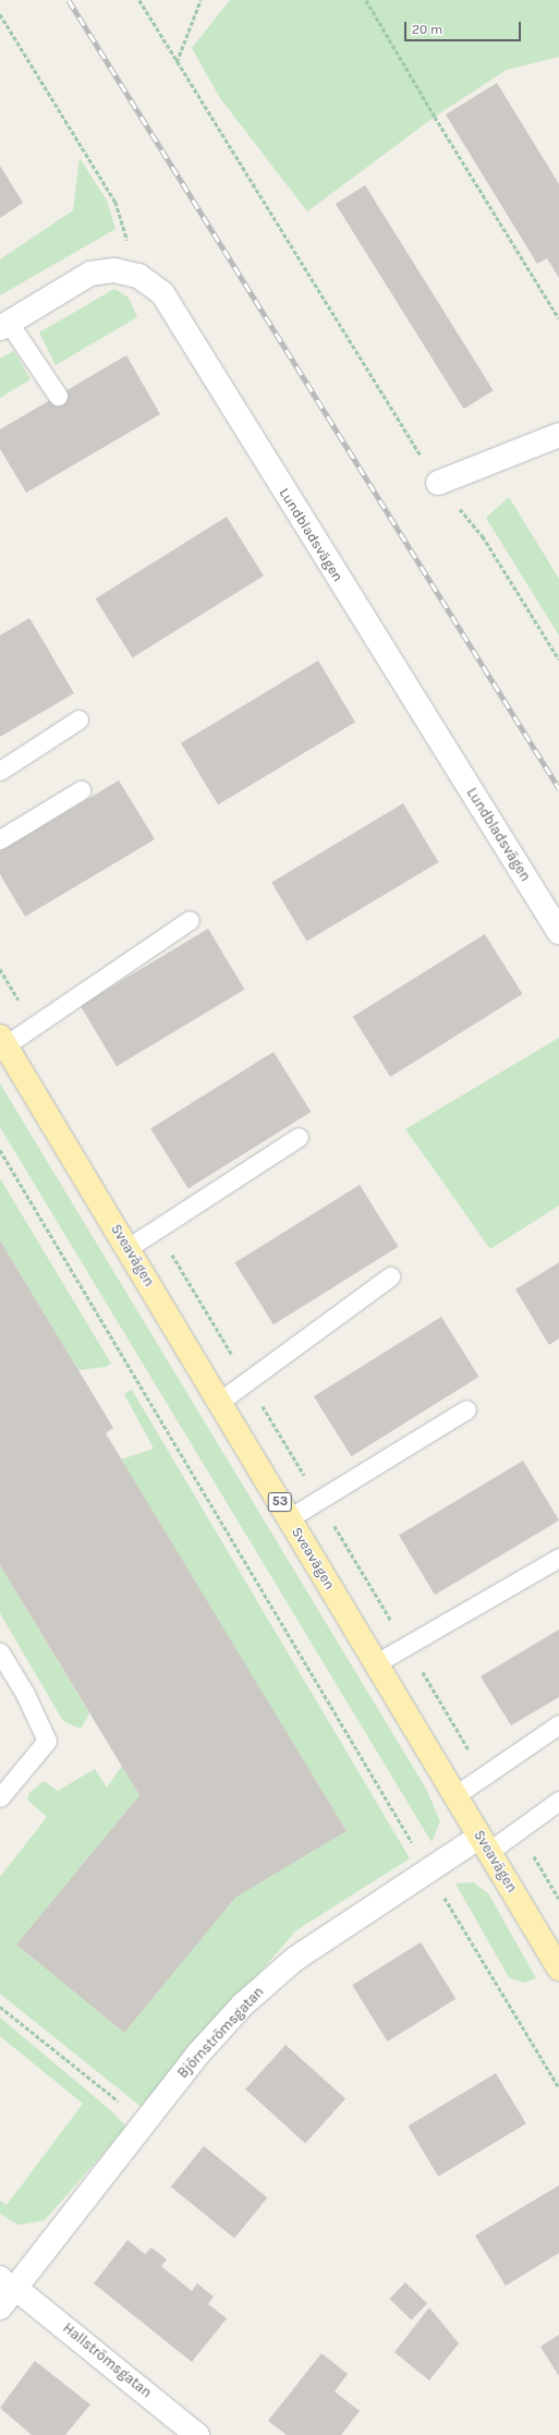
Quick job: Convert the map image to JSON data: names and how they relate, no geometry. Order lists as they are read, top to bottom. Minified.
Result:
{"streets":{"main road":["Sveavägen","53"],"street":["Lundbladsvägen","Björnströmsgatan","Hallströmsgatan"]},"crossings":[["Sveavägen","Björnströmsgatan"],["Björnströmsgatan","Hallströmsgatan"]],"scale_bar":"20 m"}
